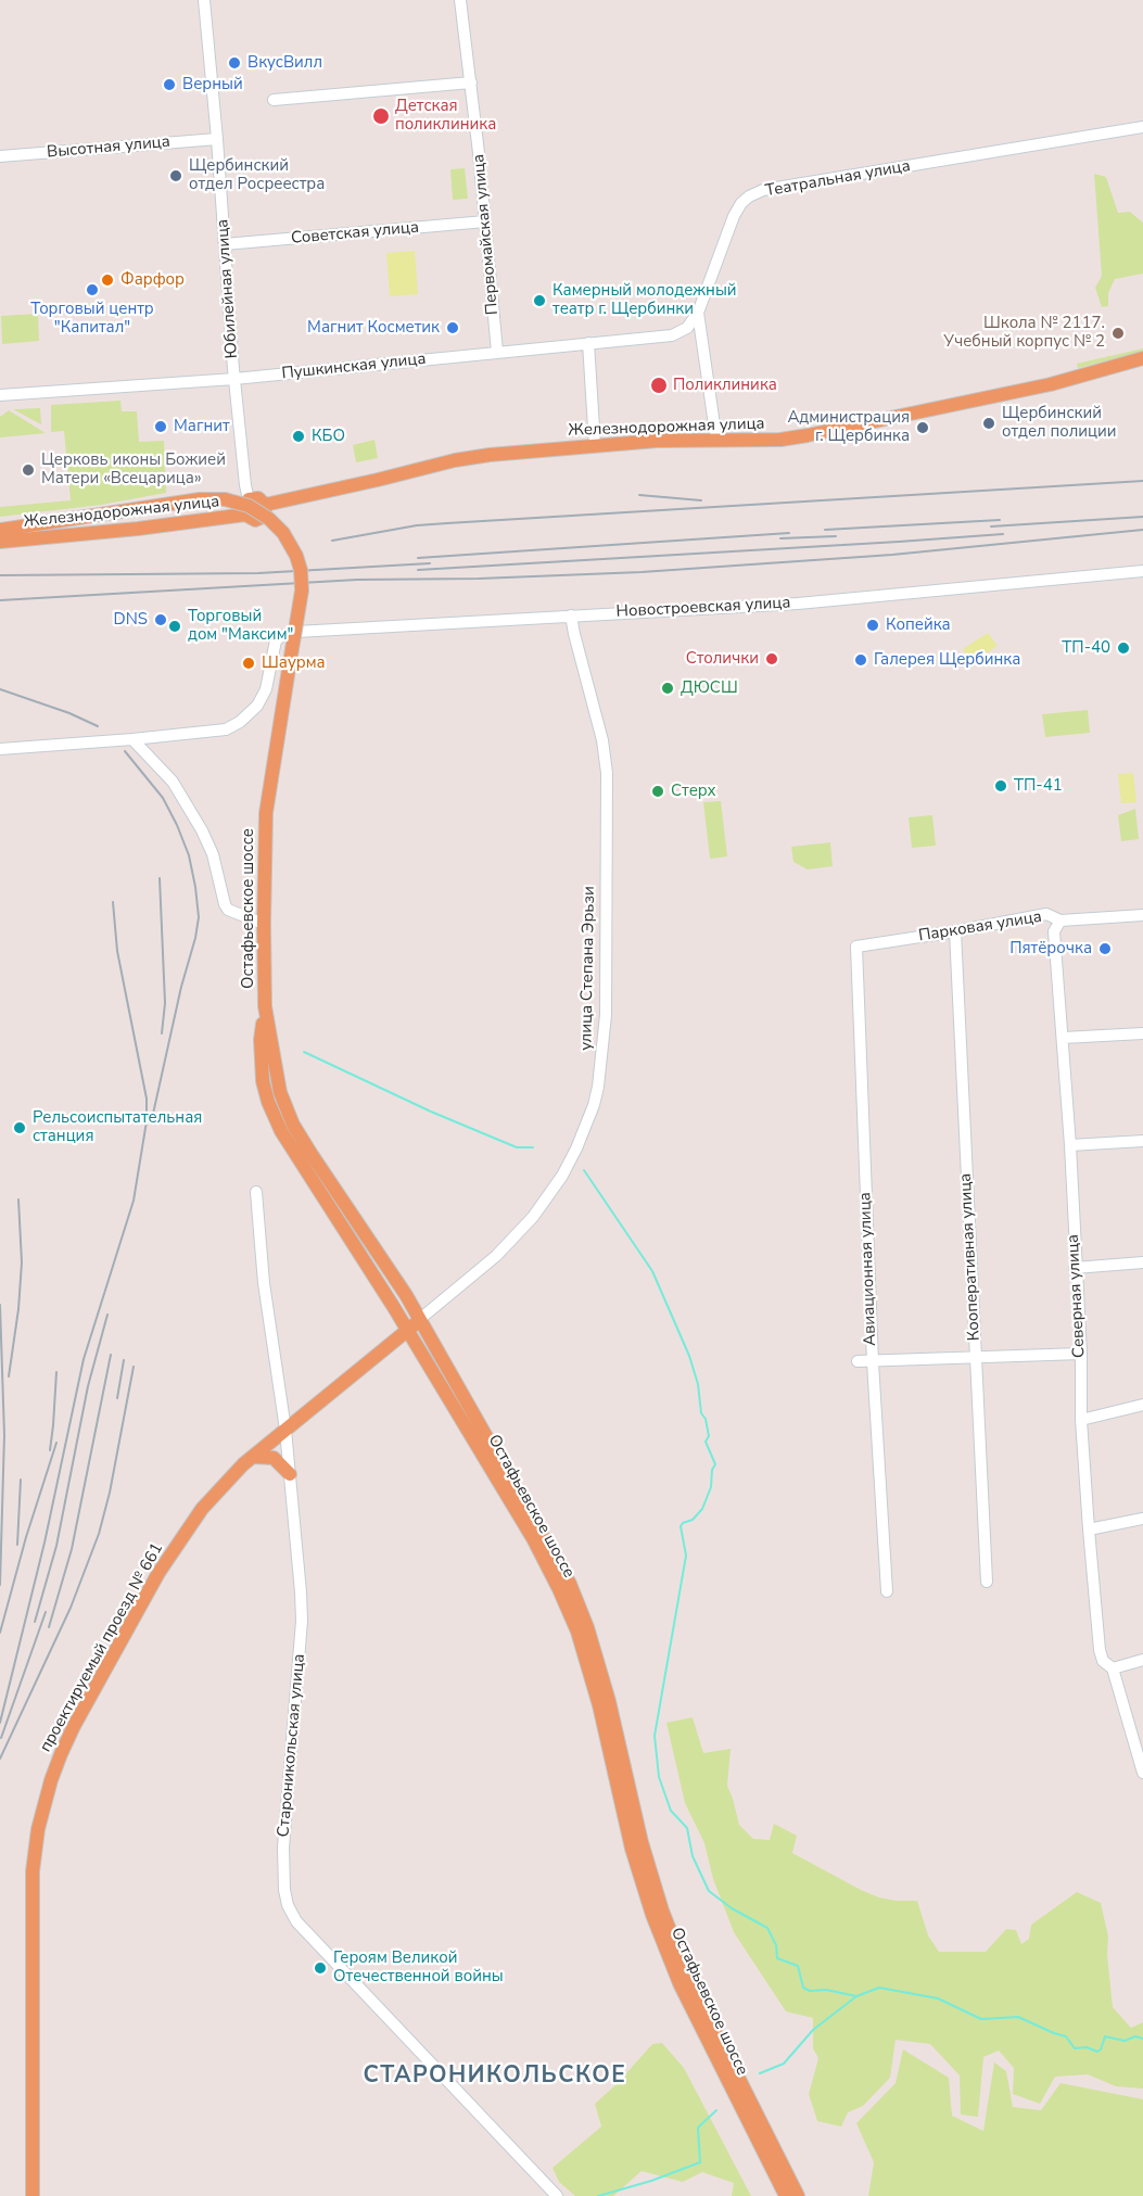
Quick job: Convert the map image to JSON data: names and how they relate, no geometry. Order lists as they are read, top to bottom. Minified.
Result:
{"streets":{"main road":["Железнодорожная улица","Остафьевское шоссе","улица Степана Эрьзи","проектируемый проезд № 661"],"street":["Высотная улица","Театральная улица","Советская улица","Первомайская улица","Юбилейная улица","Пушкинская улица","Новостроевская улица","Парковая улица","Кооперативная улица","Авиационная улица","Северная улица","Староникольская улица"]},"crossings":[["Высотная улица","Юбилейная улица"],["Театральная улица","Пушкинская улица"],["Театральная улица","Железнодорожная улица"],["Советская улица","Первомайская улица"],["Советская улица","Юбилейная улица"],["Первомайская улица","Пушкинская улица"],["Юбилейная улица","Пушкинская улица"],["Юбилейная улица","Железнодорожная улица"],["Новостроевская улица","улица Степана Эрьзи"],["Остафьевское шоссе","улица Степана Эрьзи"],["Парковая улица","Кооперативная улица"],["Парковая улица","Авиационная улица"],["Парковая улица","Северная улица"],["улица Степана Эрьзи","проектируемый проезд № 661"],["улица Степана Эрьзи","Староникольская улица"],["проектируемый проезд № 661","Староникольская улица"]],"districts":["СТАРОНИКОЛЬСКОЕ"],"places":["ВкусВилл","Верный","Детская поликлиника","Щербинский отдел Росреестра","Фарфор","Торговый центр \"Капитал\"","Камерный молодежный театр г. Щербинки","Магнит Косметик","Школа № 2117. Учебный корпус № 2","Поликлиника","Щербинский отдел полиции","Магнит","Администрация г. Щербинка","КБО","Церковь иконы Божией Матери «Всецарица»","DNS","Копейка","Торговый дом \"Максим\"","ТП-40","Столички","Галерея Щербинка","Шаурма","ДЮСШ","ТП-41","Стерх","Пятёрочка","Рельсоиспытательная станция","Героям Великой Отечественной войны"]}
